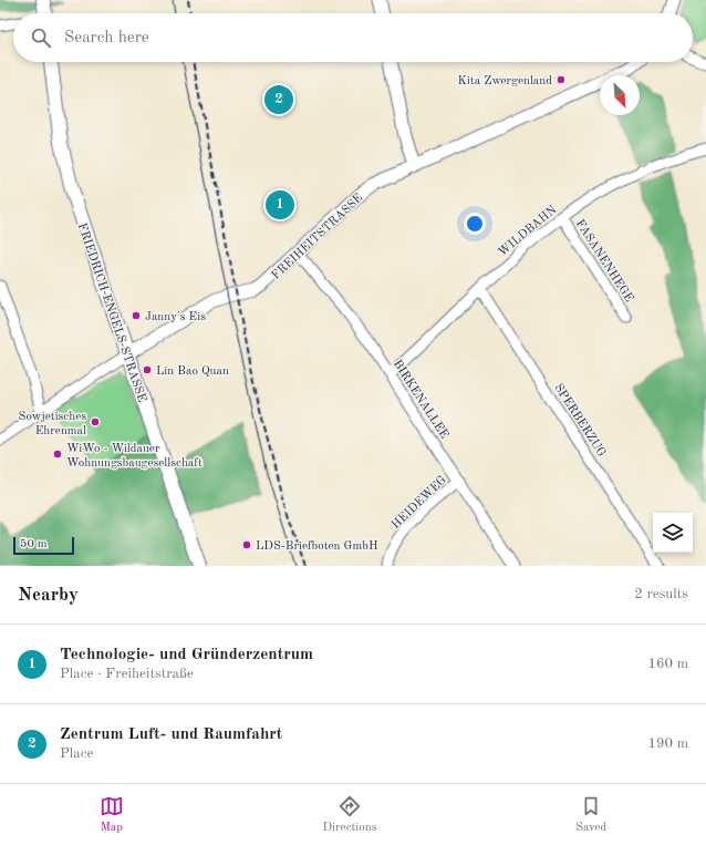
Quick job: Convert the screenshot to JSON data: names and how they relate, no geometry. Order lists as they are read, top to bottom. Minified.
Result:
{"streets":{"main road":["FRIEDRICH-ENGELS-STRASSE"],"street":["WILDBAHN","FREIHEITSTRASSE","FASANENHEGE","BIRKENALLEE","SPERBERZUG","HEIDEWEG"]},"crossings":[["WILDBAHN","FASANENHEGE"],["WILDBAHN","BIRKENALLEE"],["WILDBAHN","SPERBERZUG"],["FREIHEITSTRASSE","FRIEDRICH-ENGELS-STRASSE"],["FREIHEITSTRASSE","BIRKENALLEE"],["BIRKENALLEE","HEIDEWEG"]],"places":["Kita Zwergenland","Janny's Eis","Lin Bao Quan","Sowjetisches Ehrenmal","WiWo - Wildauer Wohnungsbaugesellschaft","LDS-Briefboten GmbH"],"scale_bar":"50 m","north":"bottom right","page":{"search":"Search here","pins":["2","1"],"scale":"50 m","heading":["Nearby","2 results"],"list":[{"mark":"1","name":"Technologie- und Gründerzentrum","note":"Place · Freiheitstraße","value":"160 m"},{"mark":"2","name":"Zentrum Luft- und Raumfahrt","note":"Place","value":"190 m"}],"nav":["Map","Directions","Saved"]}}
